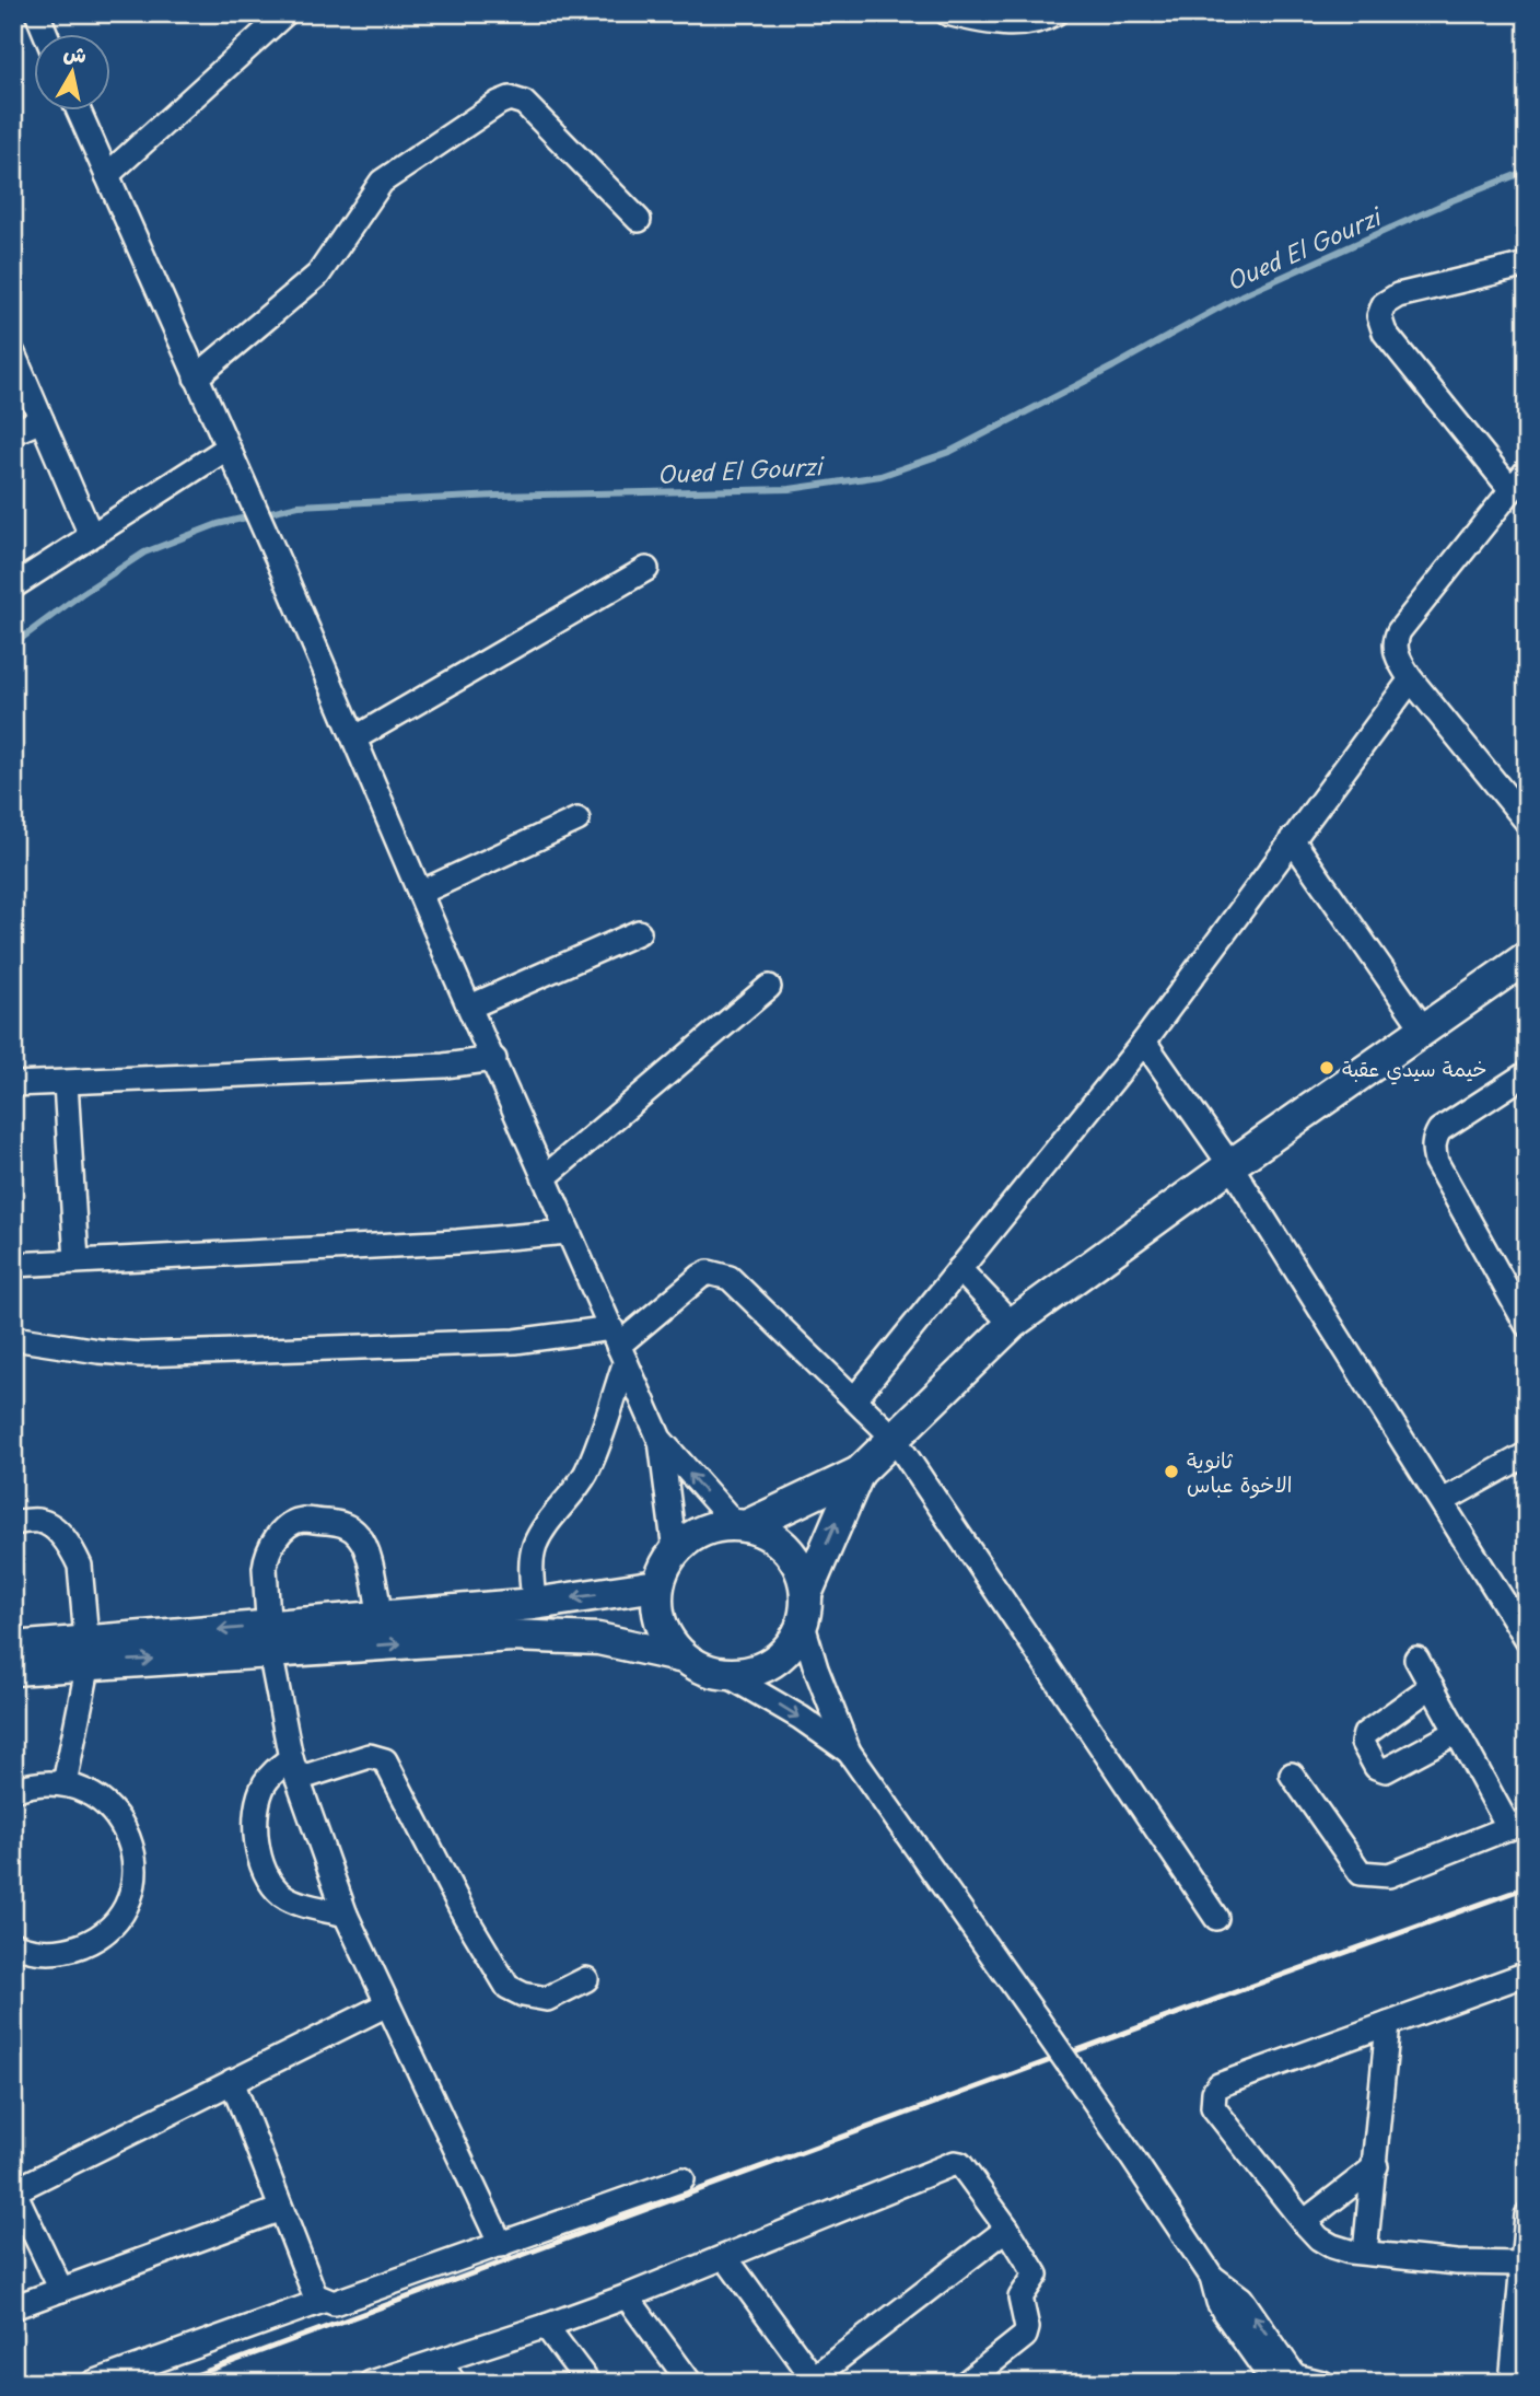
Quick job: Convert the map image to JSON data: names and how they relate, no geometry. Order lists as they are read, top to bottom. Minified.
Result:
{"water":["Oued El Gourzi"],"places":["خيمة سيدي عقبة","ثانوية الاخوة عباس"],"north":"top"}
